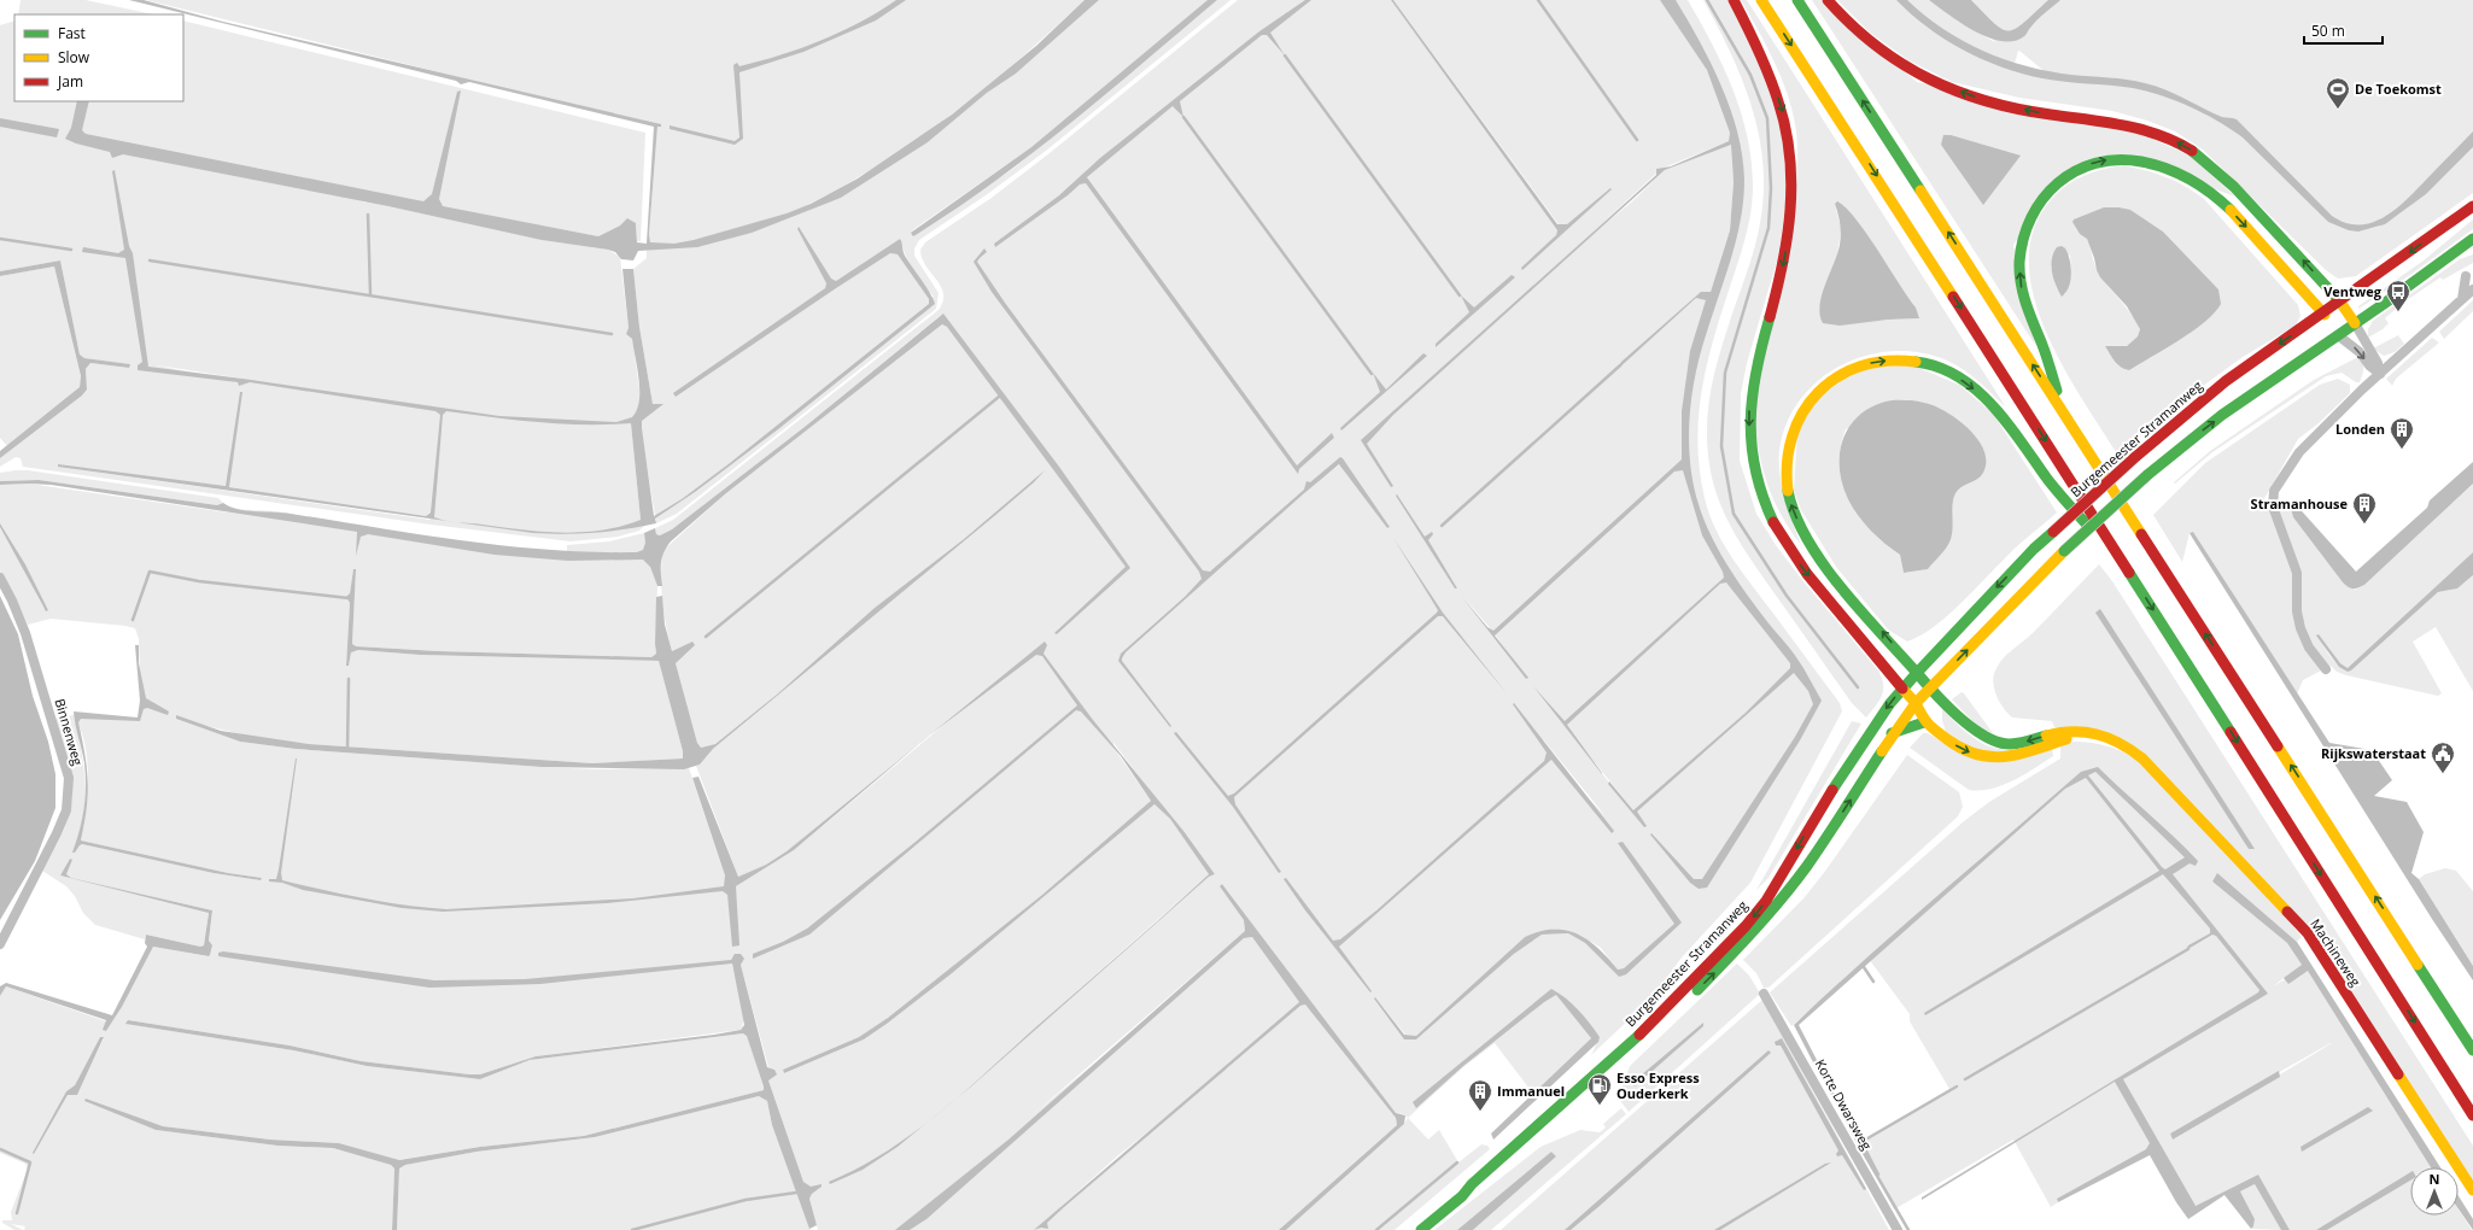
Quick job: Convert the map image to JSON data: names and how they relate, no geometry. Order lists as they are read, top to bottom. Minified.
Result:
{"streets":{"main road":["Burgemeester Stramanweg","Machineweg"],"street":["Binnenweg","Korte Dwarsweg"]},"crossings":[["Burgemeester Stramanweg","Machineweg"]],"places":{"sports":["De Toekomst"],"bus stop":["Ventweg"],"building":["Londen","Stramanhouse","Immanuel"],"public building":["Rijkswaterstaat"],"fuel station":["Esso Express Ouderkerk"]},"legend":["Fast","Slow","Jam"],"scale_bar":"50 m","north":"top"}
